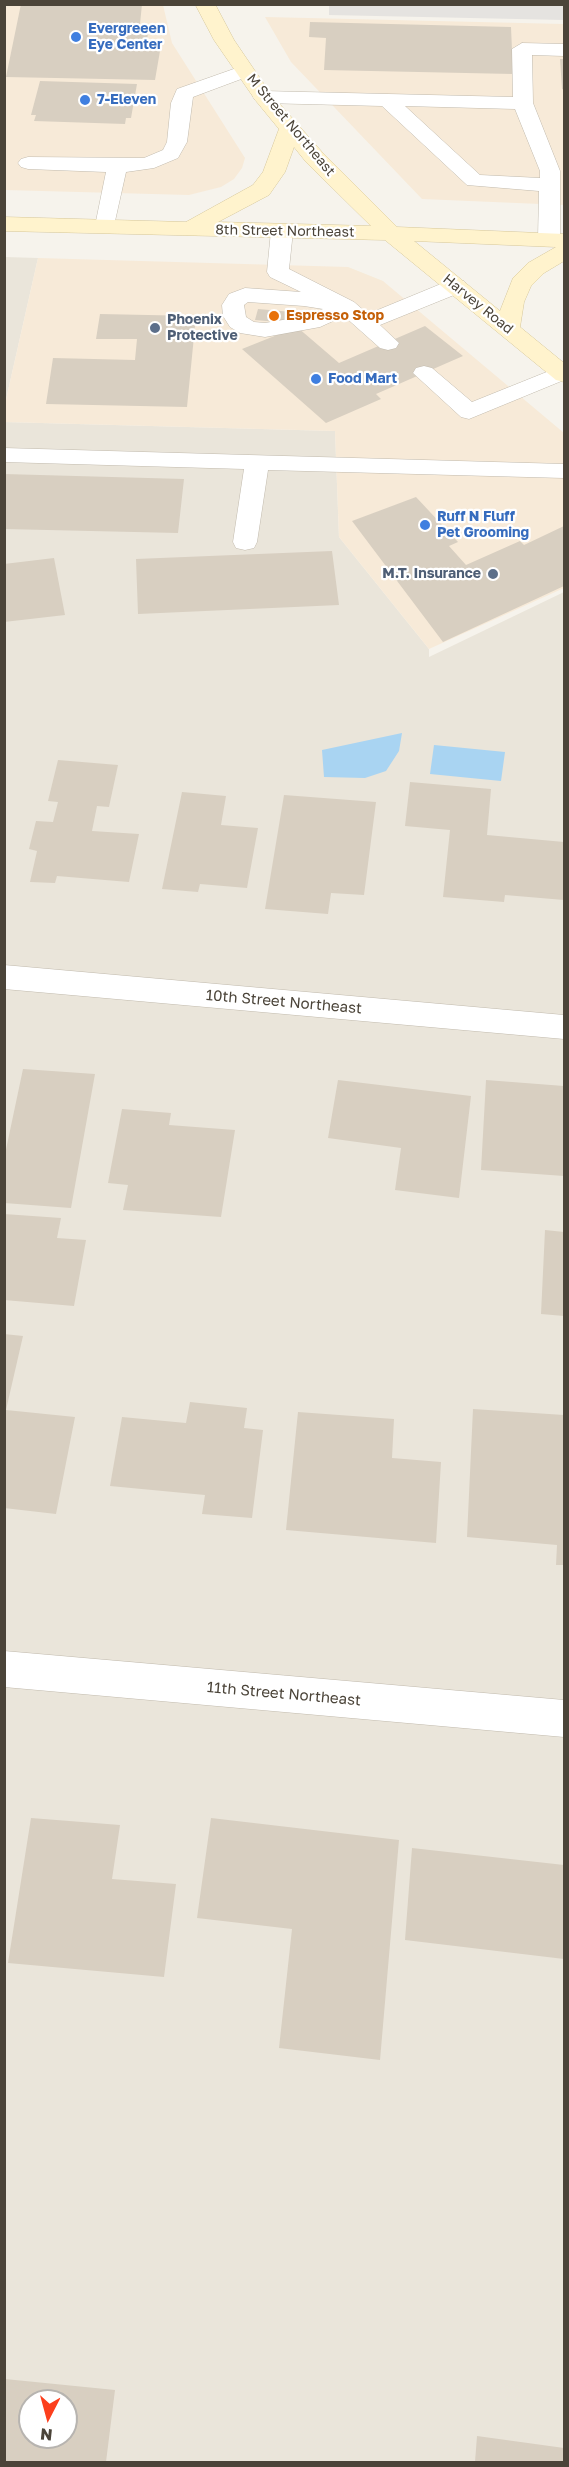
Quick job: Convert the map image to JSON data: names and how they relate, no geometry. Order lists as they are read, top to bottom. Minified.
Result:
{"streets":{"main road":["M Street Northeast","8th Street Northeast","Harvey Road"],"street":["10th Street Northeast","11th Street Northeast"]},"crossings":[["M Street Northeast","8th Street Northeast"],["M Street Northeast","Harvey Road"],["8th Street Northeast","Harvey Road"]],"places":["Evergreeen Eye Center","7-Eleven","Espresso Stop","Phoenix Protective","Food Mart","Ruff N Fluff Pet Grooming","M.T. Insurance"],"north":"bottom"}
